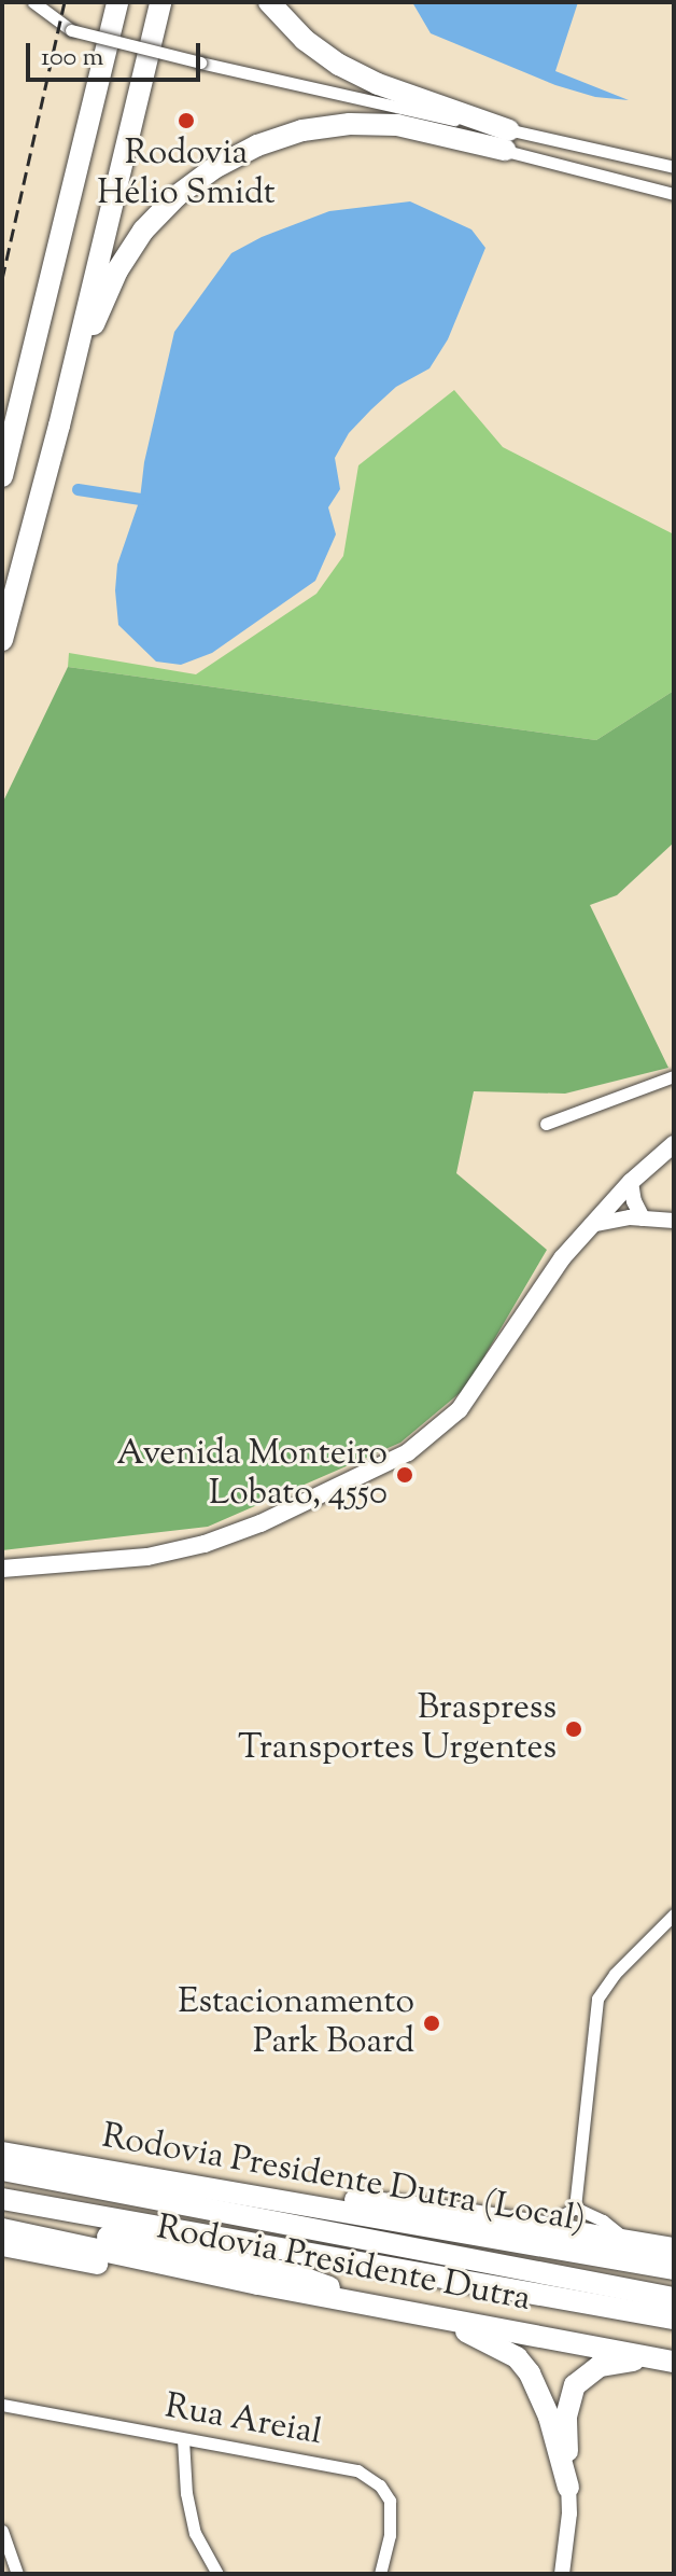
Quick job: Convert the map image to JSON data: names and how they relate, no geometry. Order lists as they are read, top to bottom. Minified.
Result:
{"streets":{"highway":["Rodovia Presidente Dutra (Local)","Rodovia Presidente Dutra"],"street":["Rua Areial"]},"places":["Rodovia Hélio Smidt","Avenida Monteiro Lobato, 4550","Braspress Transportes Urgentes","Estacionamento Park Board"],"scale_bar":"100 m"}
